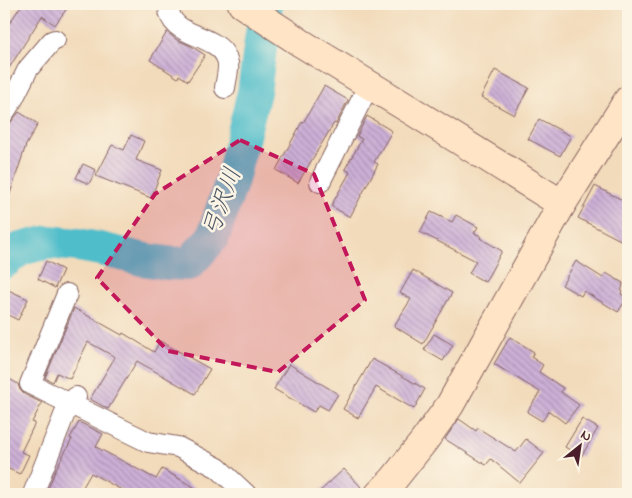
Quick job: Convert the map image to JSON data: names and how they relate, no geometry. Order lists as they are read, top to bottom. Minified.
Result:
{"water":["弓沢川"],"north":"top right"}
